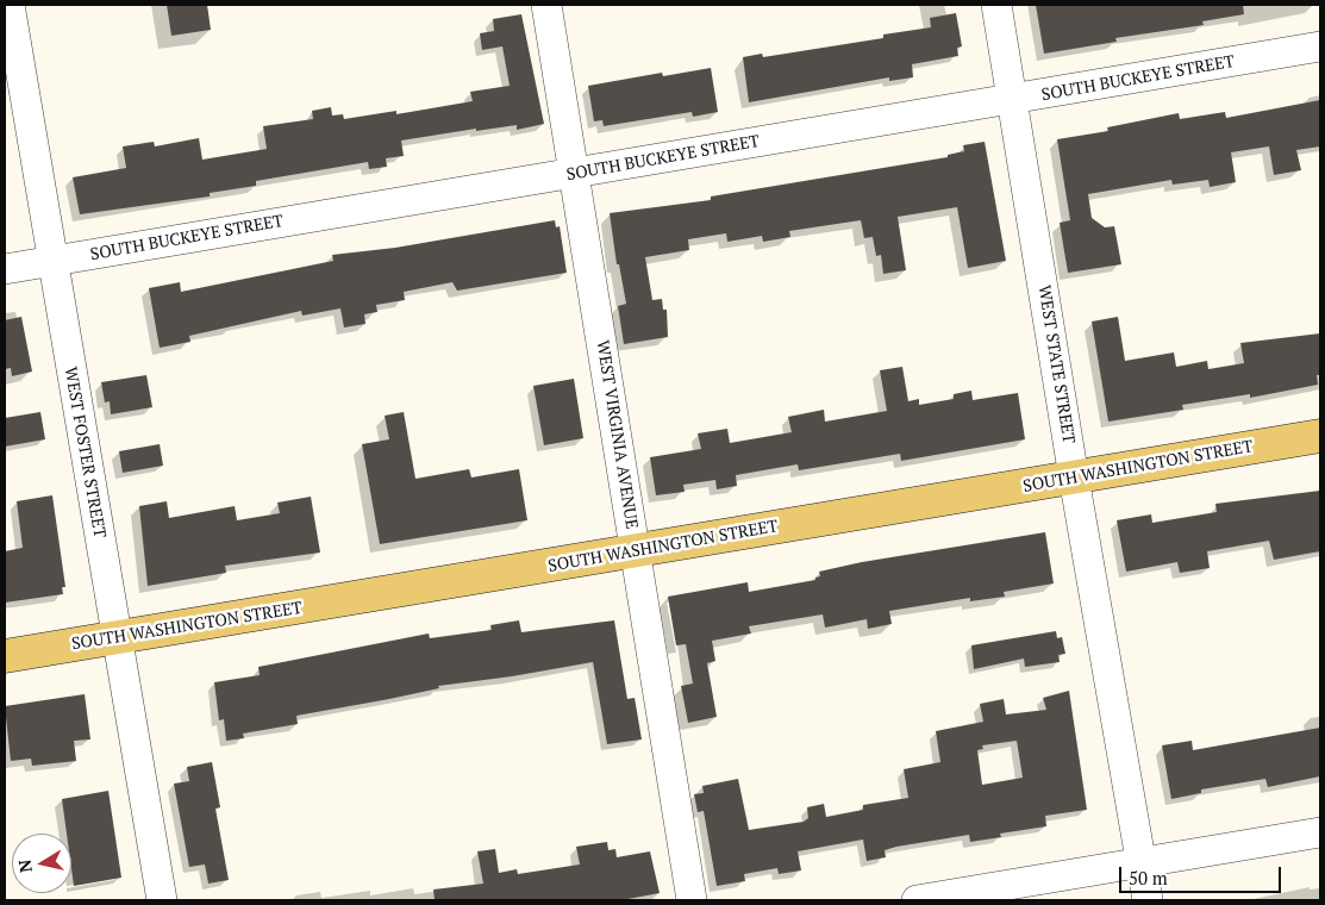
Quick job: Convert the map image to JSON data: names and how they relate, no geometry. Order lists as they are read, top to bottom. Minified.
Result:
{"streets":{"main road":["SOUTH WASHINGTON STREET"],"street":["SOUTH BUCKEYE STREET","WEST STATE STREET","WEST VIRGINIA AVENUE","WEST FOSTER STREET"]},"crossings":[["SOUTH BUCKEYE STREET","WEST STATE STREET"],["SOUTH BUCKEYE STREET","WEST VIRGINIA AVENUE"],["SOUTH BUCKEYE STREET","WEST FOSTER STREET"],["WEST STATE STREET","SOUTH WASHINGTON STREET"],["WEST VIRGINIA AVENUE","SOUTH WASHINGTON STREET"],["WEST FOSTER STREET","SOUTH WASHINGTON STREET"]],"scale_bar":"50 m","north":"left"}
